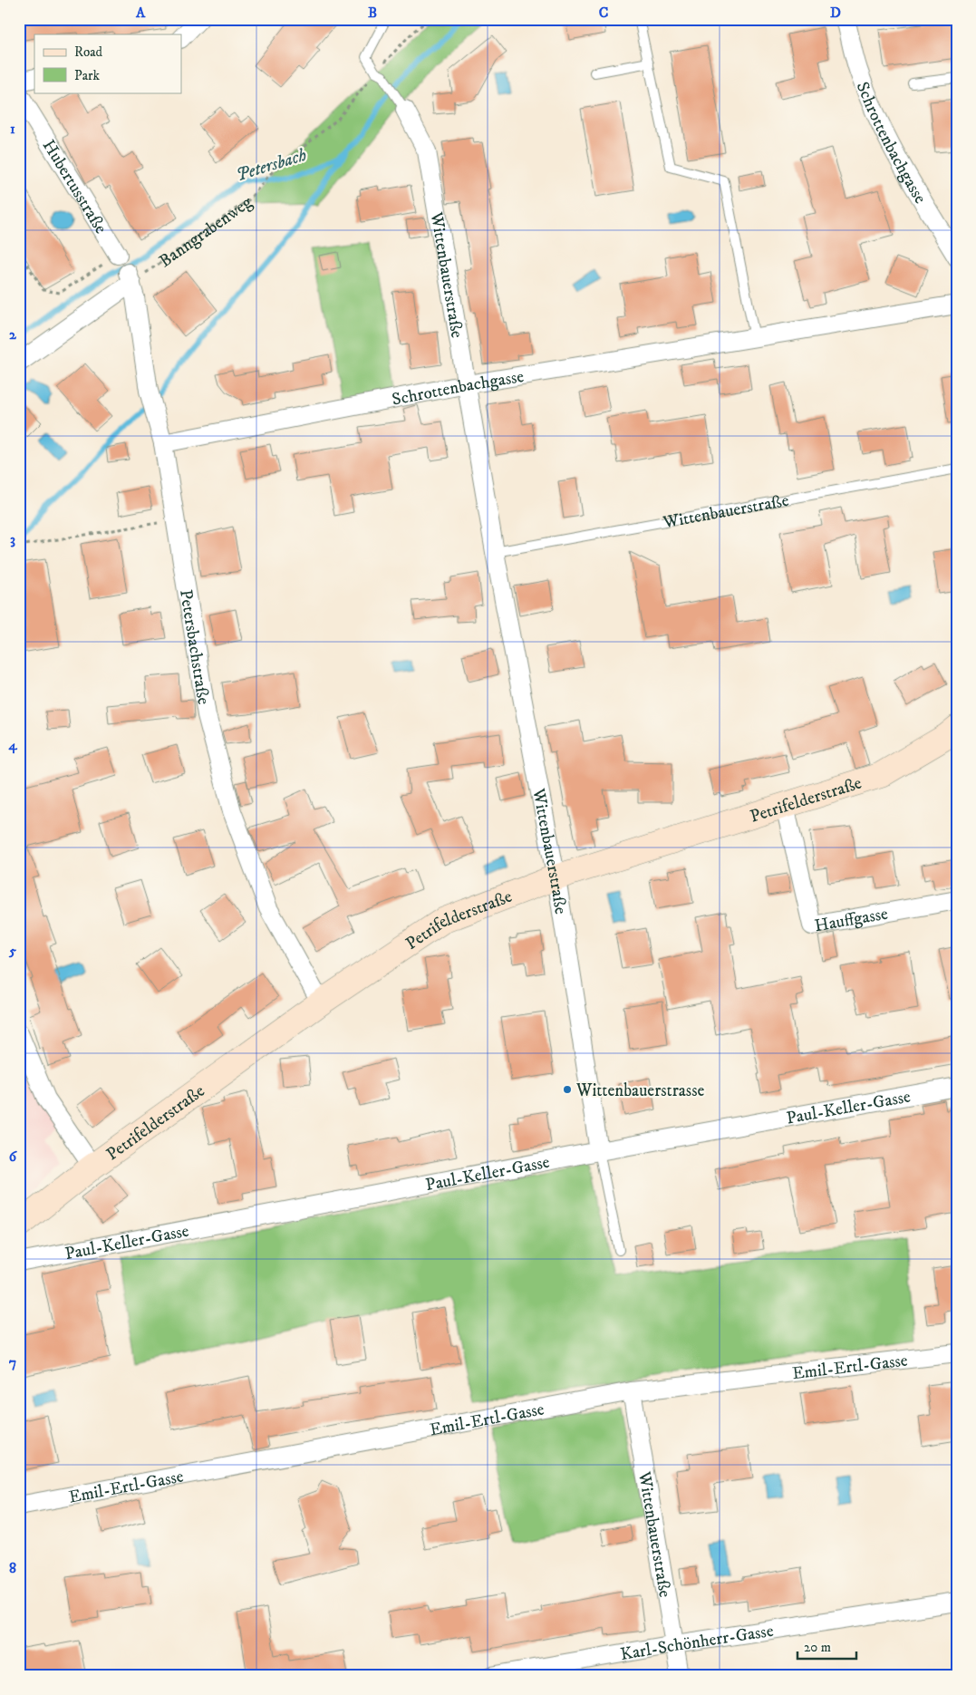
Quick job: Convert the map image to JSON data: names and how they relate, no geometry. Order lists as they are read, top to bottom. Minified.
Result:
{"streets":{"main road":["Petrifelderstraße"],"street":["Schrottenbachgasse","Hubertusstraße","Wittenbauerstraße","Petersbachstraße","Hauffgasse","Paul-Keller-Gasse","Emil-Ertl-Gasse","Karl-Schönherr-Gasse"],"path":["Banngrabenweg"]},"crossings":[["Schrottenbachgasse","Wittenbauerstraße"],["Schrottenbachgasse","Petersbachstraße"],["Banngrabenweg","Wittenbauerstraße"],["Banngrabenweg","Petersbachstraße"],["Wittenbauerstraße","Petrifelderstraße"],["Wittenbauerstraße","Paul-Keller-Gasse"],["Wittenbauerstraße","Emil-Ertl-Gasse"],["Wittenbauerstraße","Karl-Schönherr-Gasse"],["Petersbachstraße","Petrifelderstraße"],["Petrifelderstraße","Hauffgasse"]],"water":["Petersbach"],"places":["Wittenbauerstrasse"],"legend":["Road","Park"],"scale_bar":"20 m","grid":{"columns":["A","B","C","D"],"rows":["1","2","3","4","5","6","7","8"]}}
